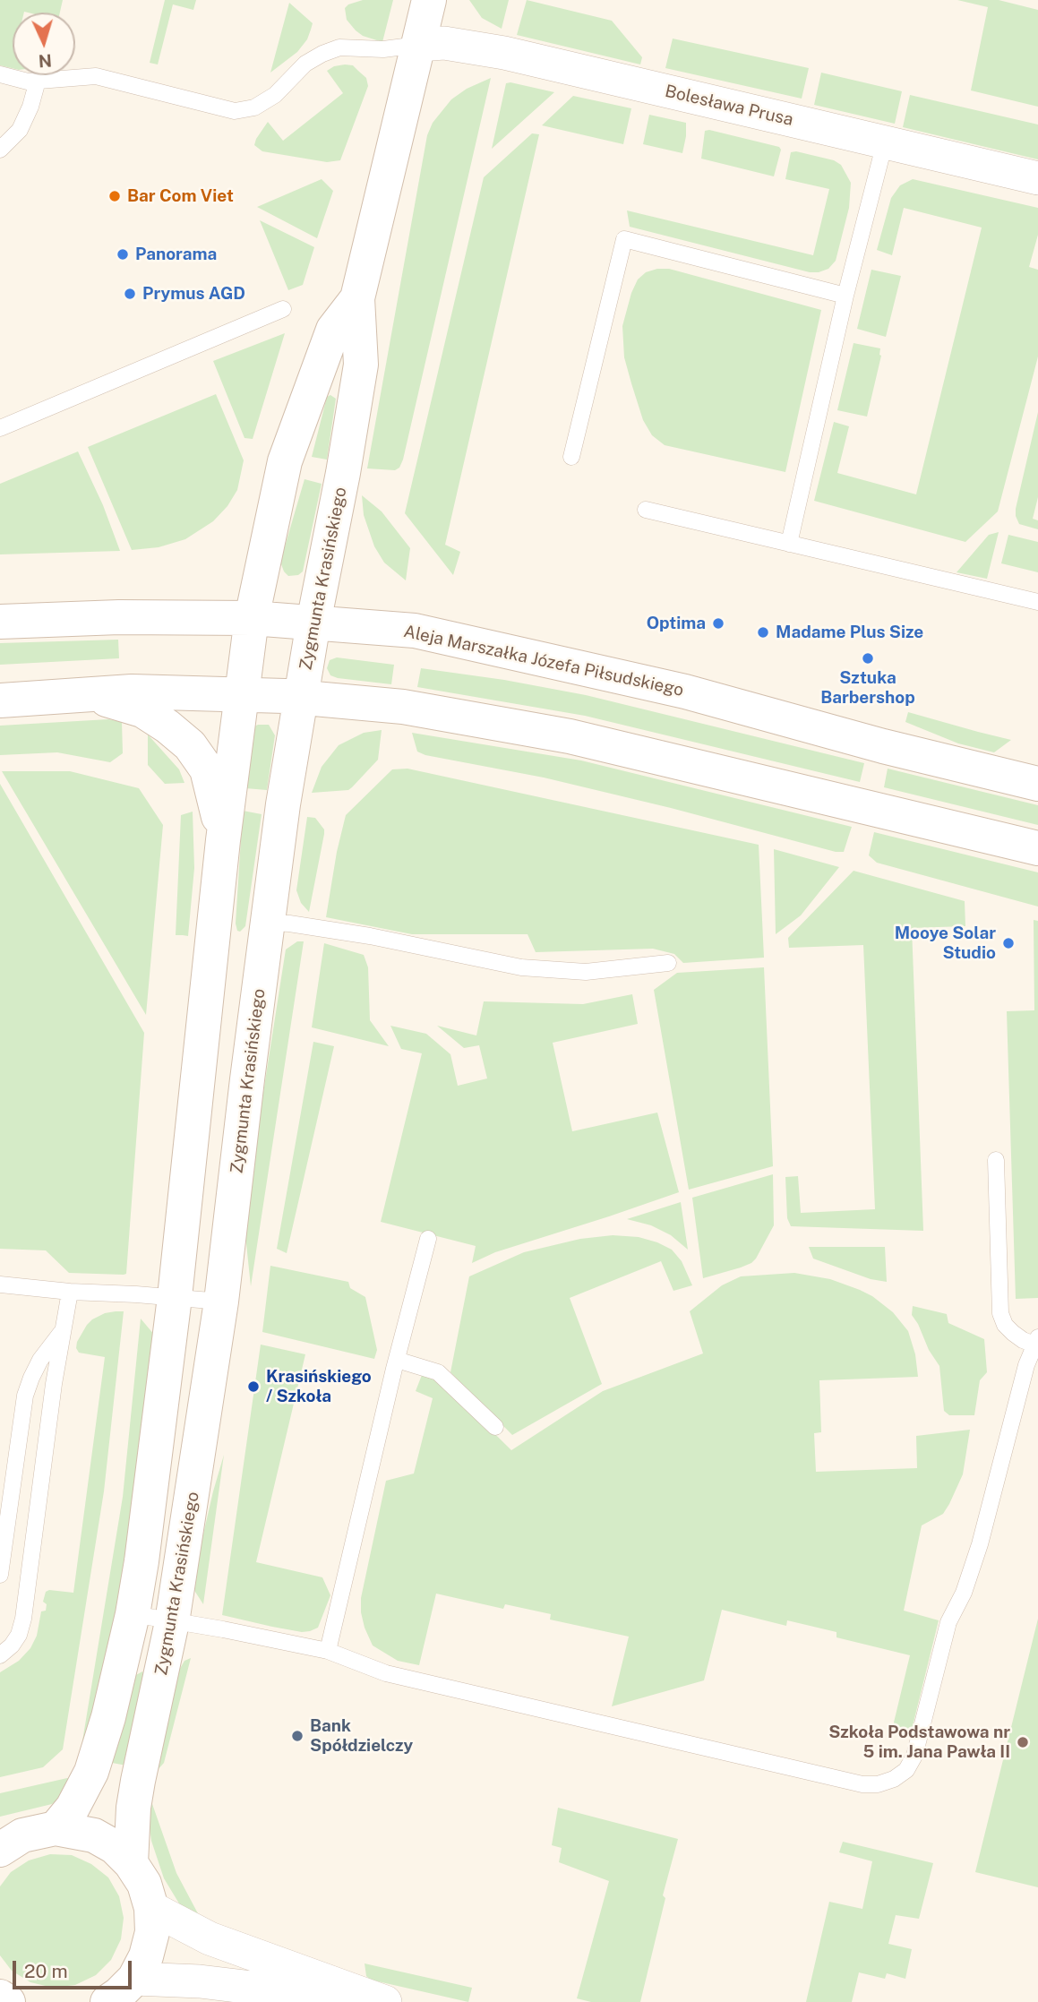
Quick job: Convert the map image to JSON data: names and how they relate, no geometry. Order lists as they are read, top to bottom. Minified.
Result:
{"streets":{"street":["Bolesława Prusa","Zygmunta Krasińskiego","Aleja Marszałka Józefa Piłsudskiego"]},"crossings":[["Bolesława Prusa","Zygmunta Krasińskiego"],["Zygmunta Krasińskiego","Aleja Marszałka Józefa Piłsudskiego"]],"places":["Bar Com Viet","Panorama","Prymus AGD","Optima","Madame Plus Size","Sztuka Barbershop","Mooye Solar Studio","Krasińskiego / Szkoła","Bank Spółdzielczy","Szkoła Podstawowa nr 5 im. Jana Pawła II"],"scale_bar":"20 m","north":"bottom"}
